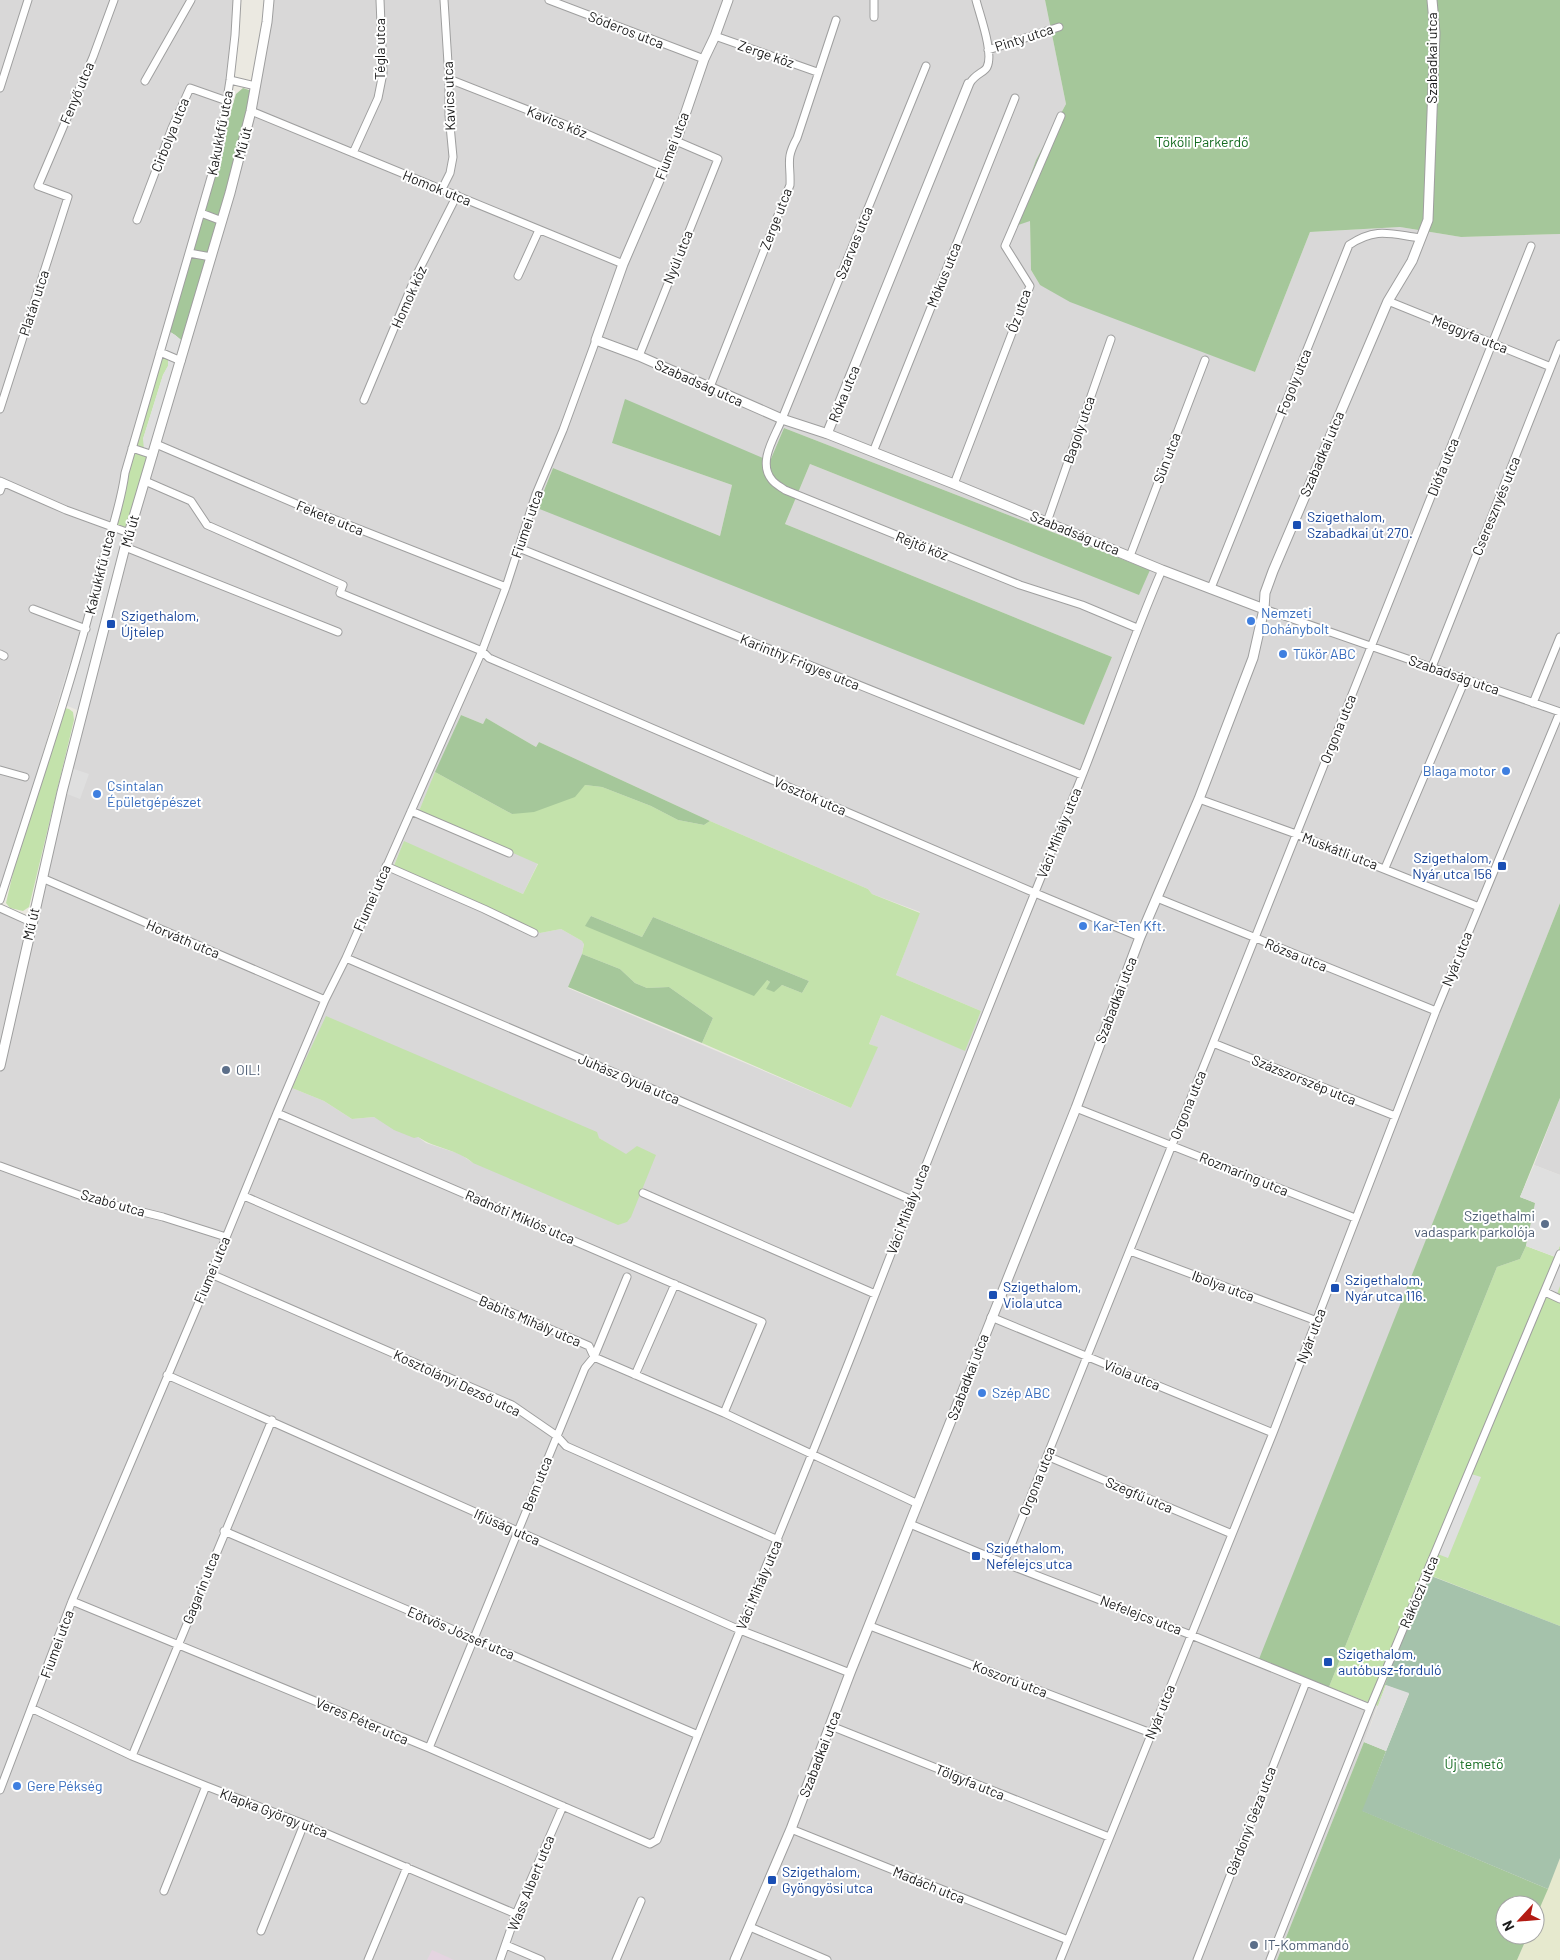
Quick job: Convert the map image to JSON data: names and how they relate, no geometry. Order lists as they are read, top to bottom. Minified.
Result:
{"streets":{"street":["Sóderos utca","Pinty utca","Tégla utca","Zerge köz","Szabadkai utca","Fenyő utca","Kavics utca","Kavics köz","Kakukkfű utca","Cirbolya utca","Mű út","Fiumei utca","Homok utca","Zerge utca","Szarvas utca","Nyúl utca","Mókus utca","Homok köz","Platán utca","Őz utca","Meggyfa utca","Fogoly utca","Szabadság utca","Róka utca","Bagoly utca","Sün utca","Diófa utca","Cseresznyés utca","Fekete utca","Rejtő köz","Karinthy Frigyes utca","Orgona utca","Vosztok utca","Váci Mihály utca","Muskátli utca","Horváth utca","Rózsa utca","Nyár utca","Juhász Gyula utca","Százszorszép utca","Rozmaring utca","Szabó utca","Radnóti Miklós utca","Ibolya utca","Babits Mihály utca","Viola utca","Kosztolányi Dezső utca","Bem utca","Szegfű utca","Ifjúság utca","Gagarin utca","Rákóczi utca","Nefelejcs utca","Eötvös József utca","Koszorú utca","Veres Péter utca","Tölgyfa utca","Klapka György utca","Gárdonyi Géza utca","Wass Albert utca","Madách utca"]},"crossings":[["Sóderos utca","Fiumei utca"],["Pinty utca","Róka utca"],["Tégla utca","Homok utca"],["Zerge köz","Fiumei utca"],["Zerge köz","Zerge utca"],["Szabadkai utca","Meggyfa utca"],["Szabadkai utca","Fogoly utca"],["Szabadkai utca","Szabadság utca"],["Szabadkai utca","Vosztok utca"],["Szabadkai utca","Muskátli utca"],["Szabadkai utca","Rózsa utca"],["Szabadkai utca","Rozmaring utca"],["Szabadkai utca","Babits Mihály utca"],["Szabadkai utca","Viola utca"],["Szabadkai utca","Ifjúság utca"],["Szabadkai utca","Nefelejcs utca"],["Szabadkai utca","Koszorú utca"],["Szabadkai utca","Tölgyfa utca"],["Szabadkai utca","Madách utca"],["Fenyő utca","Platán utca"],["Kavics utca","Kavics köz"],["Kavics utca","Homok utca"],["Kavics köz","Fiumei utca"],["Kakukkfű utca","Cirbolya utca"],["Kakukkfű utca","Mű út"],["Mű út","Homok utca"],["Mű út","Fekete utca"],["Mű út","Vosztok utca"],["Mű út","Horváth utca"],["Fiumei utca","Homok utca"],["Fiumei utca","Nyúl utca"],["Fiumei utca","Szabadság utca"],["Fiumei utca","Fekete utca"],["Fiumei utca","Karinthy Frigyes utca"],["Fiumei utca","Vosztok utca"],["Fiumei utca","Horváth utca"],["Fiumei utca","Juhász Gyula utca"],["Fiumei utca","Szabó utca"],["Fiumei utca","Radnóti Miklós utca"],["Fiumei utca","Babits Mihály utca"],["Fiumei utca","Kosztolányi Dezső utca"],["Fiumei utca","Ifjúság utca"],["Fiumei utca","Veres Péter utca"],["Fiumei utca","Klapka György utca"],["Homok utca","Homok köz"],["Zerge utca","Szabadság utca"],["Szarvas utca","Szabadság utca"],["Szarvas utca","Rejtő köz"],["Nyúl utca","Szabadság utca"],["Mókus utca","Szabadság utca"],["Őz utca","Szabadság utca"],["Meggyfa utca","Diófa utca"],["Meggyfa utca","Cseresznyés utca"],["Fogoly utca","Szabadság utca"],["Szabadság utca","Róka utca"],["Szabadság utca","Bagoly utca"],["Szabadság utca","Sün utca"],["Szabadság utca","Diófa utca"],["Szabadság utca","Cseresznyés utca"],["Szabadság utca","Rejtő köz"],["Szabadság utca","Orgona utca"],["Szabadság utca","Váci Mihály utca"],["Szabadság utca","Nyár utca"],["Diófa utca","Orgona utca"],["Rejtő köz","Váci Mihály utca"],["Karinthy Frigyes utca","Váci Mihály utca"],["Orgona utca","Muskátli utca"],["Orgona utca","Rózsa utca"],["Orgona utca","Százszorszép utca"],["Orgona utca","Rozmaring utca"],["Orgona utca","Ibolya utca"],["Orgona utca","Viola utca"],["Orgona utca","Szegfű utca"],["Orgona utca","Nefelejcs utca"],["Vosztok utca","Váci Mihály utca"],["Váci Mihály utca","Juhász Gyula utca"],["Váci Mihály utca","Babits Mihály utca"],["Váci Mihály utca","Kosztolányi Dezső utca"],["Váci Mihály utca","Ifjúság utca"],["Váci Mihály utca","Eötvös József utca"],["Váci Mihály utca","Veres Péter utca"],["Muskátli utca","Nyár utca"],["Rózsa utca","Nyár utca"],["Nyár utca","Százszorszép utca"],["Nyár utca","Rozmaring utca"],["Nyár utca","Ibolya utca"],["Nyár utca","Viola utca"],["Nyár utca","Szegfű utca"],["Nyár utca","Nefelejcs utca"],["Nyár utca","Koszorú utca"],["Nyár utca","Tölgyfa utca"],["Nyár utca","Madách utca"],["Radnóti Miklós utca","Babits Mihály utca"],["Babits Mihály utca","Bem utca"],["Kosztolányi Dezső utca","Bem utca"],["Bem utca","Ifjúság utca"],["Bem utca","Eötvös József utca"],["Bem utca","Veres Péter utca"],["Ifjúság utca","Gagarin utca"],["Gagarin utca","Eötvös József utca"],["Gagarin utca","Veres Péter utca"],["Gagarin utca","Klapka György utca"],["Rákóczi utca","Nefelejcs utca"],["Nefelejcs utca","Gárdonyi Géza utca"],["Veres Péter utca","Wass Albert utca"],["Klapka György utca","Wass Albert utca"]],"parks":["Tököli Parkerdő","Új temető"],"places":{"transit":["Szigethalom, Szabadkai út 270.","Szigethalom, Újtelep","Szigethalom, Nyár utca 156","Szigethalom, Nyár utca 116.","Szigethalom, Viola utca","Szigethalom, Nefelejcs utca","Szigethalom, autóbusz-forduló","Szigethalom, Gyöngyösi utca"],"other":["Nemzeti Dohánybolt","Tükör ABC","Blaga motor","Csintalan Épületgépészet","Kar-Ten Kft.","OIL!","Szigethalmi vadaspark parkolója","Szép ABC","Gere Pékség","IT-Kommandó"]},"north":"bottom left"}
